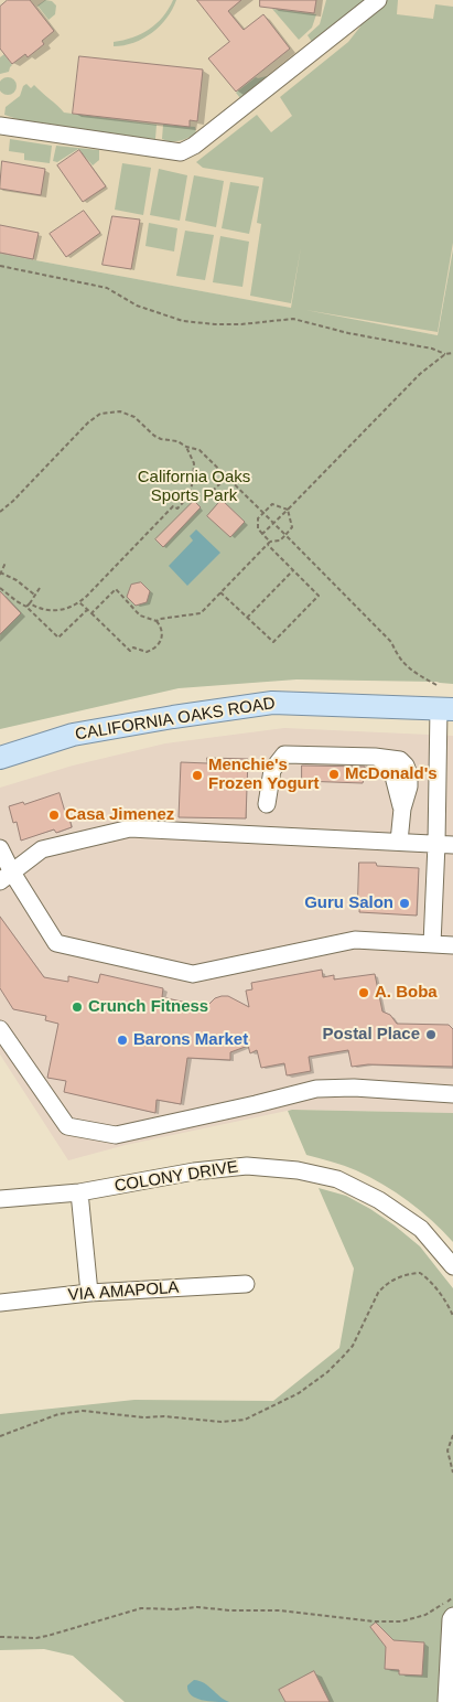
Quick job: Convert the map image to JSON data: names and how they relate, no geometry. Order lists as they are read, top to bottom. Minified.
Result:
{"streets":{"main road":["CALIFORNIA OAKS ROAD"],"street":["COLONY DRIVE","VIA AMAPOLA"]},"parks":["California Oaks Sports Park"],"places":["McDonald's","Menchie's Frozen Yogurt","Casa Jimenez","Guru Salon","A. Boba","Crunch Fitness","Postal Place","Barons Market"]}
